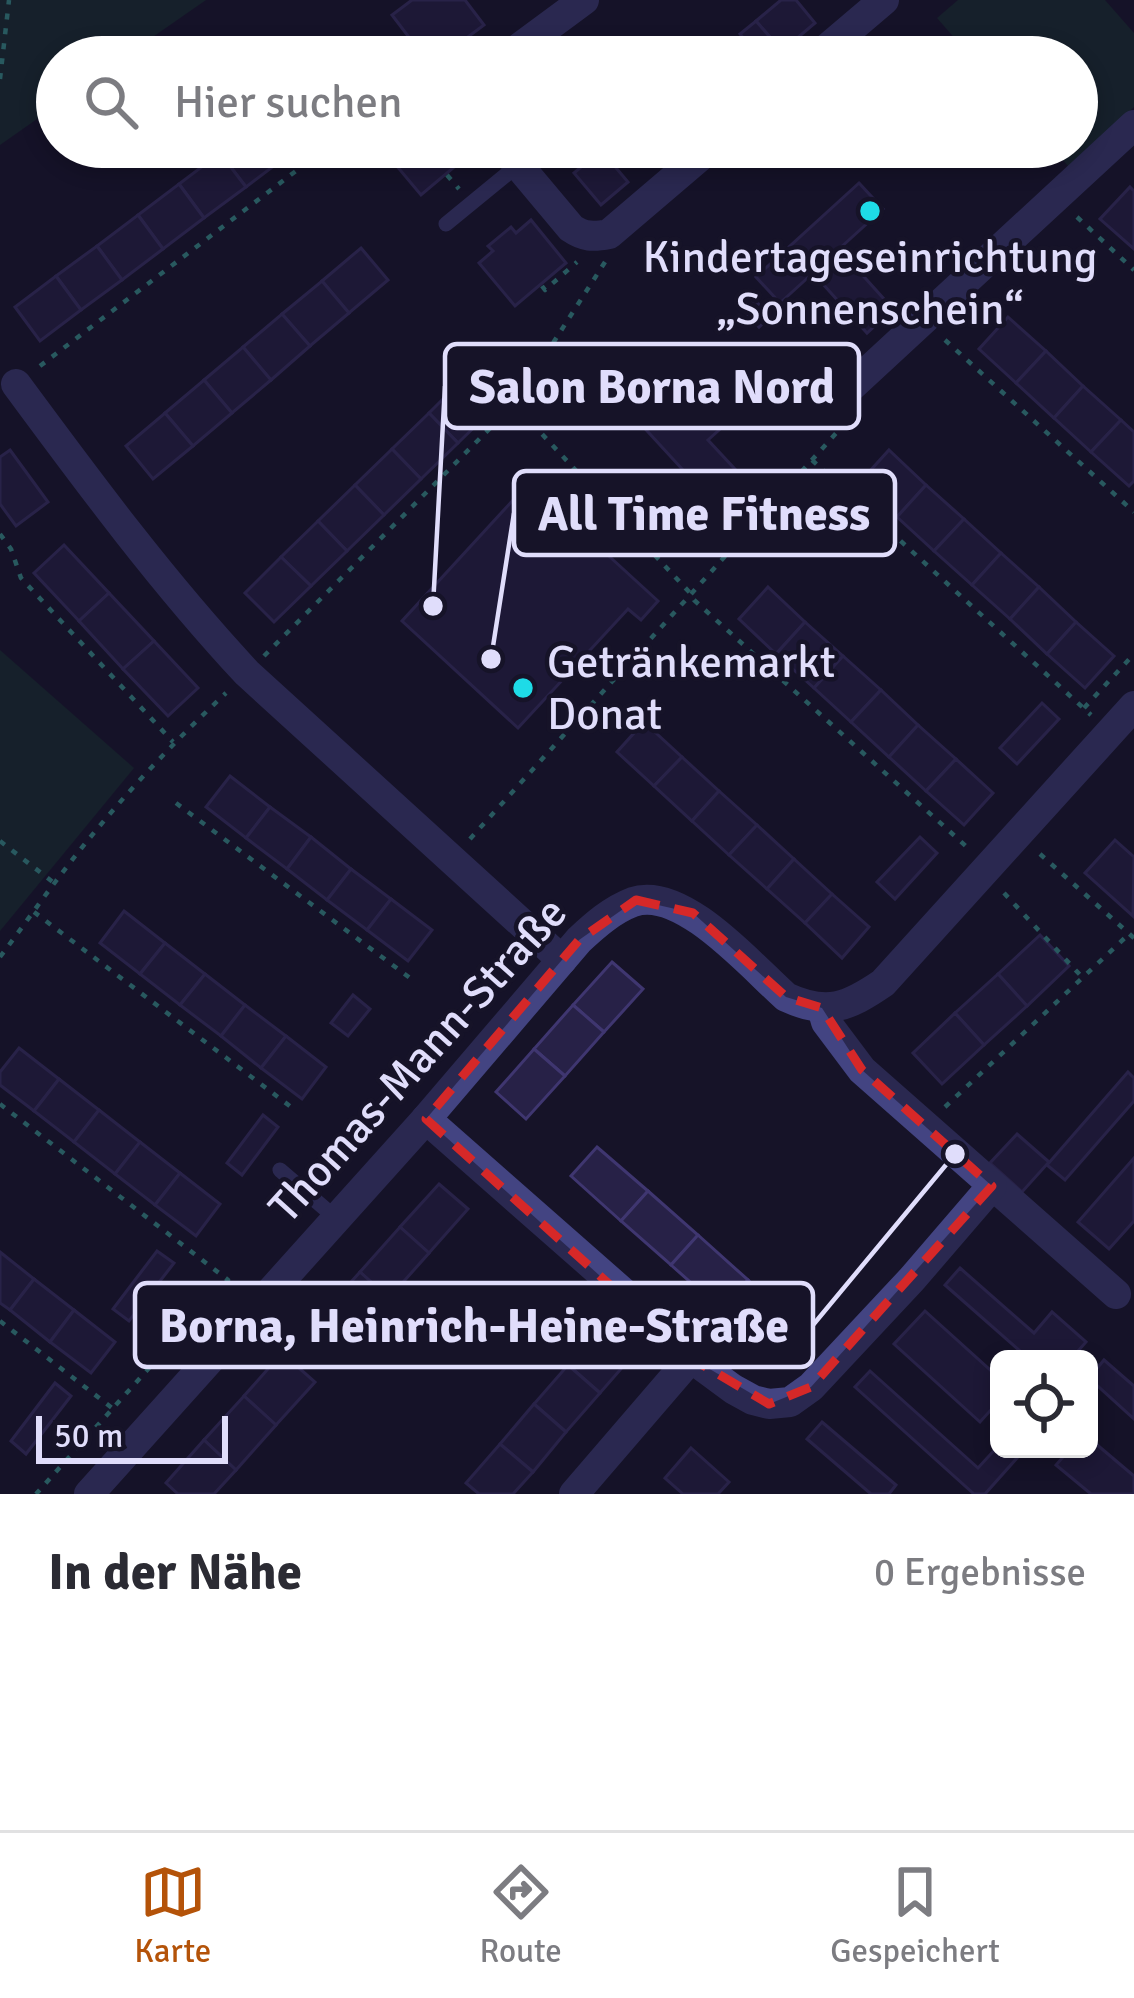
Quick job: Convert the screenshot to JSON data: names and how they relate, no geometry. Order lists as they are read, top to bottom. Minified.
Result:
{"streets":{"street":["Thomas-Mann-Straße"]},"places":["Kindertageseinrichtung „Sonnenschein“","Salon Borna Nord","All Time Fitness","Getränkemarkt Donat","Borna, Heinrich-Heine-Straße"],"scale_bar":"50 m","page":{"search":"Hier suchen","scale":"50 m","heading":["In der Nähe","0 Ergebnisse"],"nav":["Karte","Route","Gespeichert"]}}
